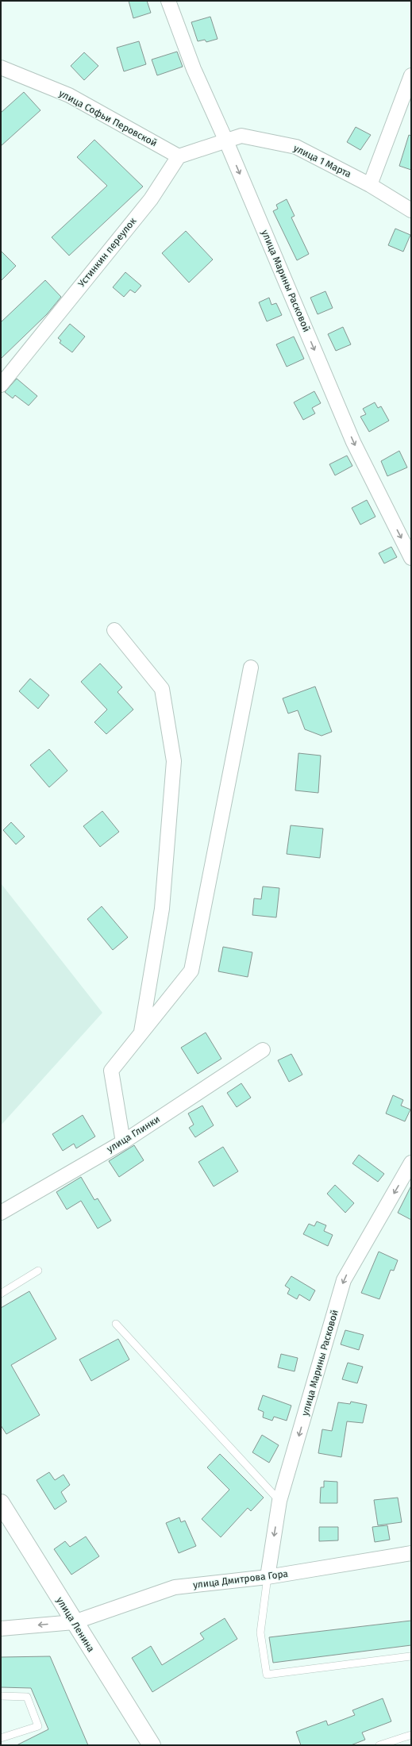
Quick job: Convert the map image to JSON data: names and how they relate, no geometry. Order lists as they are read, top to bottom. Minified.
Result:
{"streets":{"main road":["улица Ленина"],"street":["улица Софьи Перовской","улица 1 Марта","Устинкин переулок","улица Марины Расковой","улица Глинки","улица Дмитрова Гора"]},"crossings":[["улица Софьи Перовской","Устинкин переулок"],["улица 1 Марта","улица Марины Расковой"],["улица Марины Расковой","улица Дмитрова Гора"],["улица Дмитрова Гора","улица Ленина"]],"one_way":["улица Марины Расковой"]}
